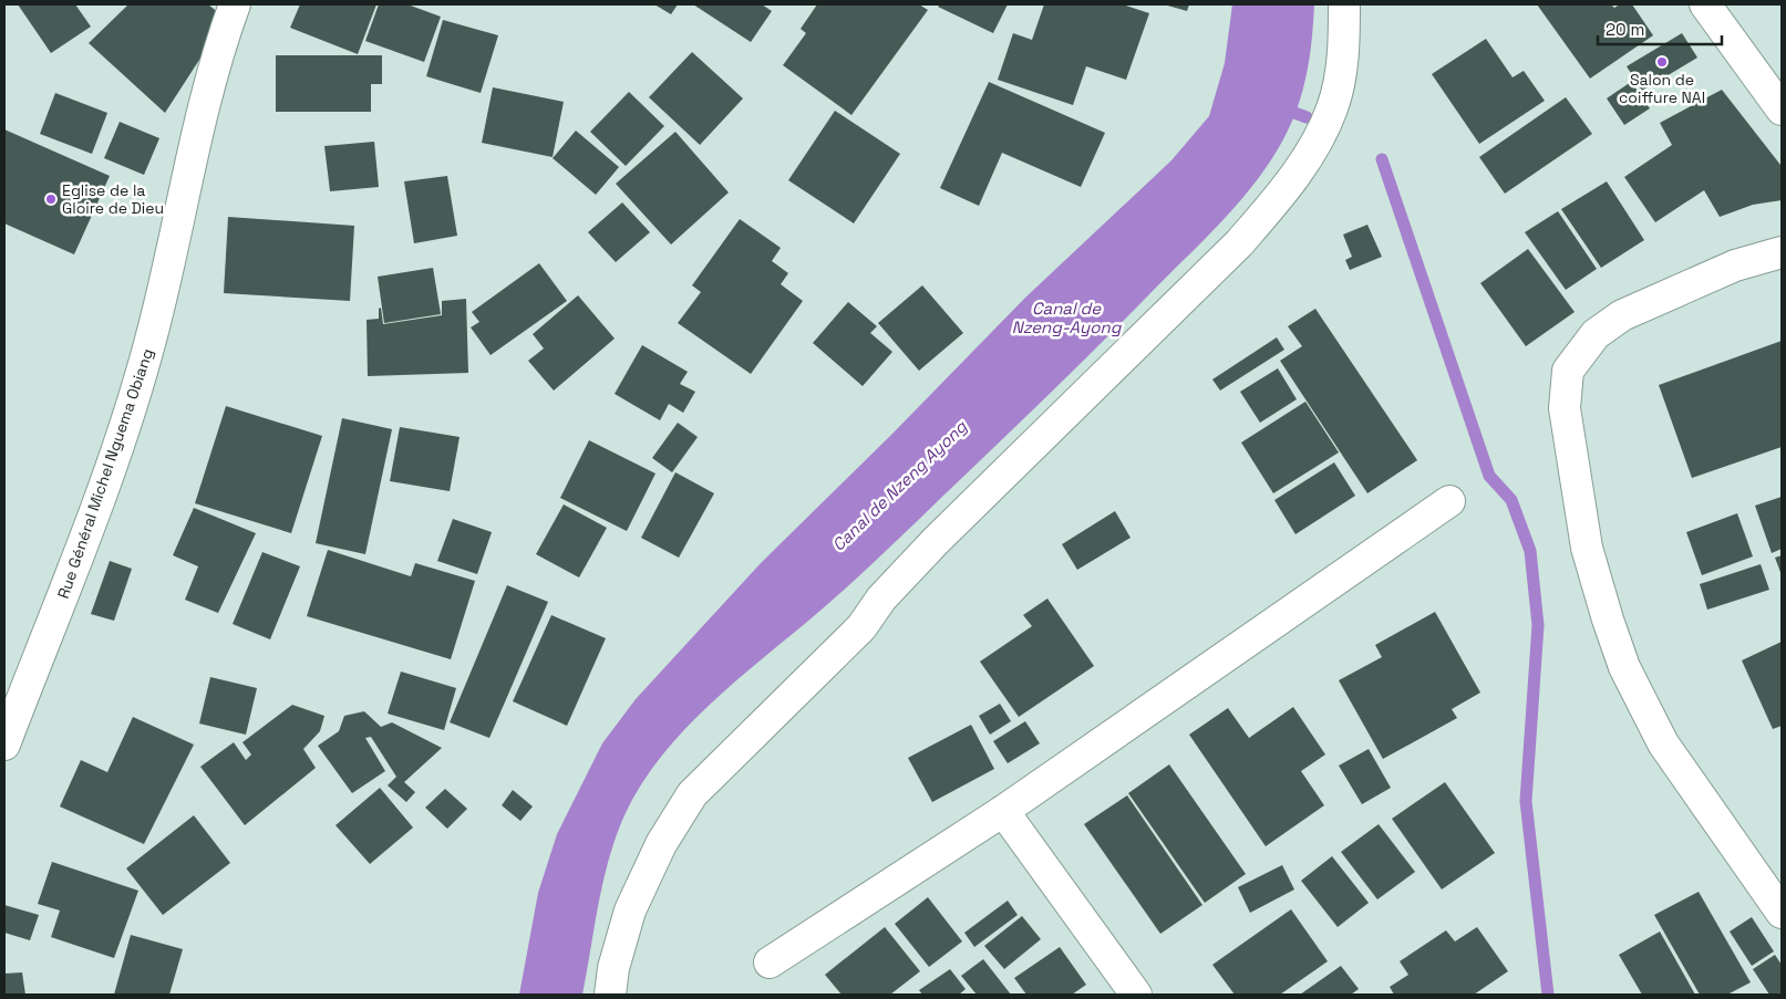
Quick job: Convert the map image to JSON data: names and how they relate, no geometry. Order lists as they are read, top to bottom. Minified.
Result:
{"streets":{"street":["Rue Général Michel Nguema Obiang"]},"water":["Canal de Nzeng-Ayong","Canal de Nzeng Ayong"],"places":["Salon de coiffure NAI","Eglise de la Gloire de Dieu"],"scale_bar":"20 m"}
